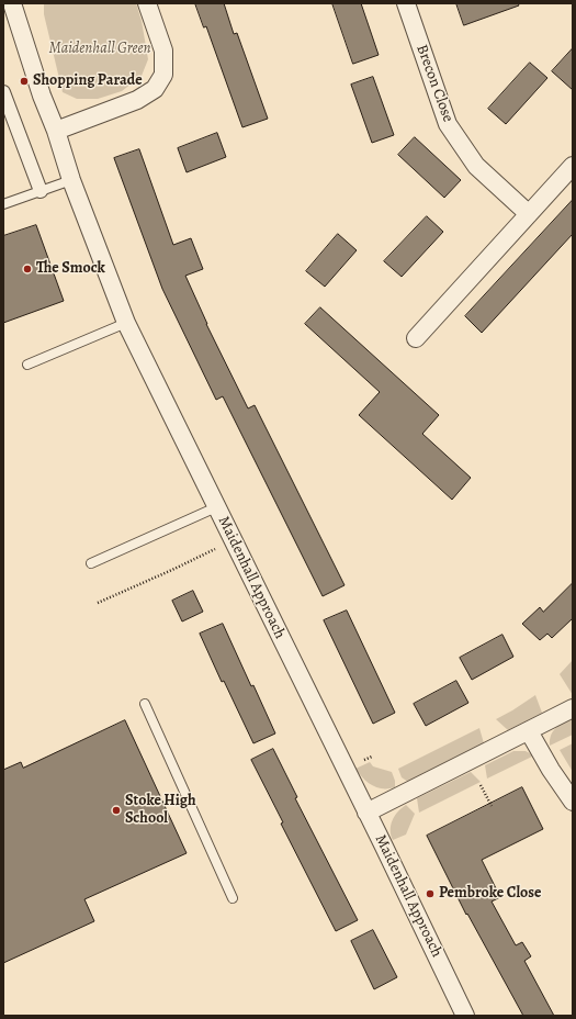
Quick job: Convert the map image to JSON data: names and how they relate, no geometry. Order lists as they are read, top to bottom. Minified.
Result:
{"streets":{"street":["Brecon Close","Maidenhall Approach"]},"parks":["Maidenhall Green"],"places":["Shopping Parade","The Smock","Stoke High School","Pembroke Close"]}
